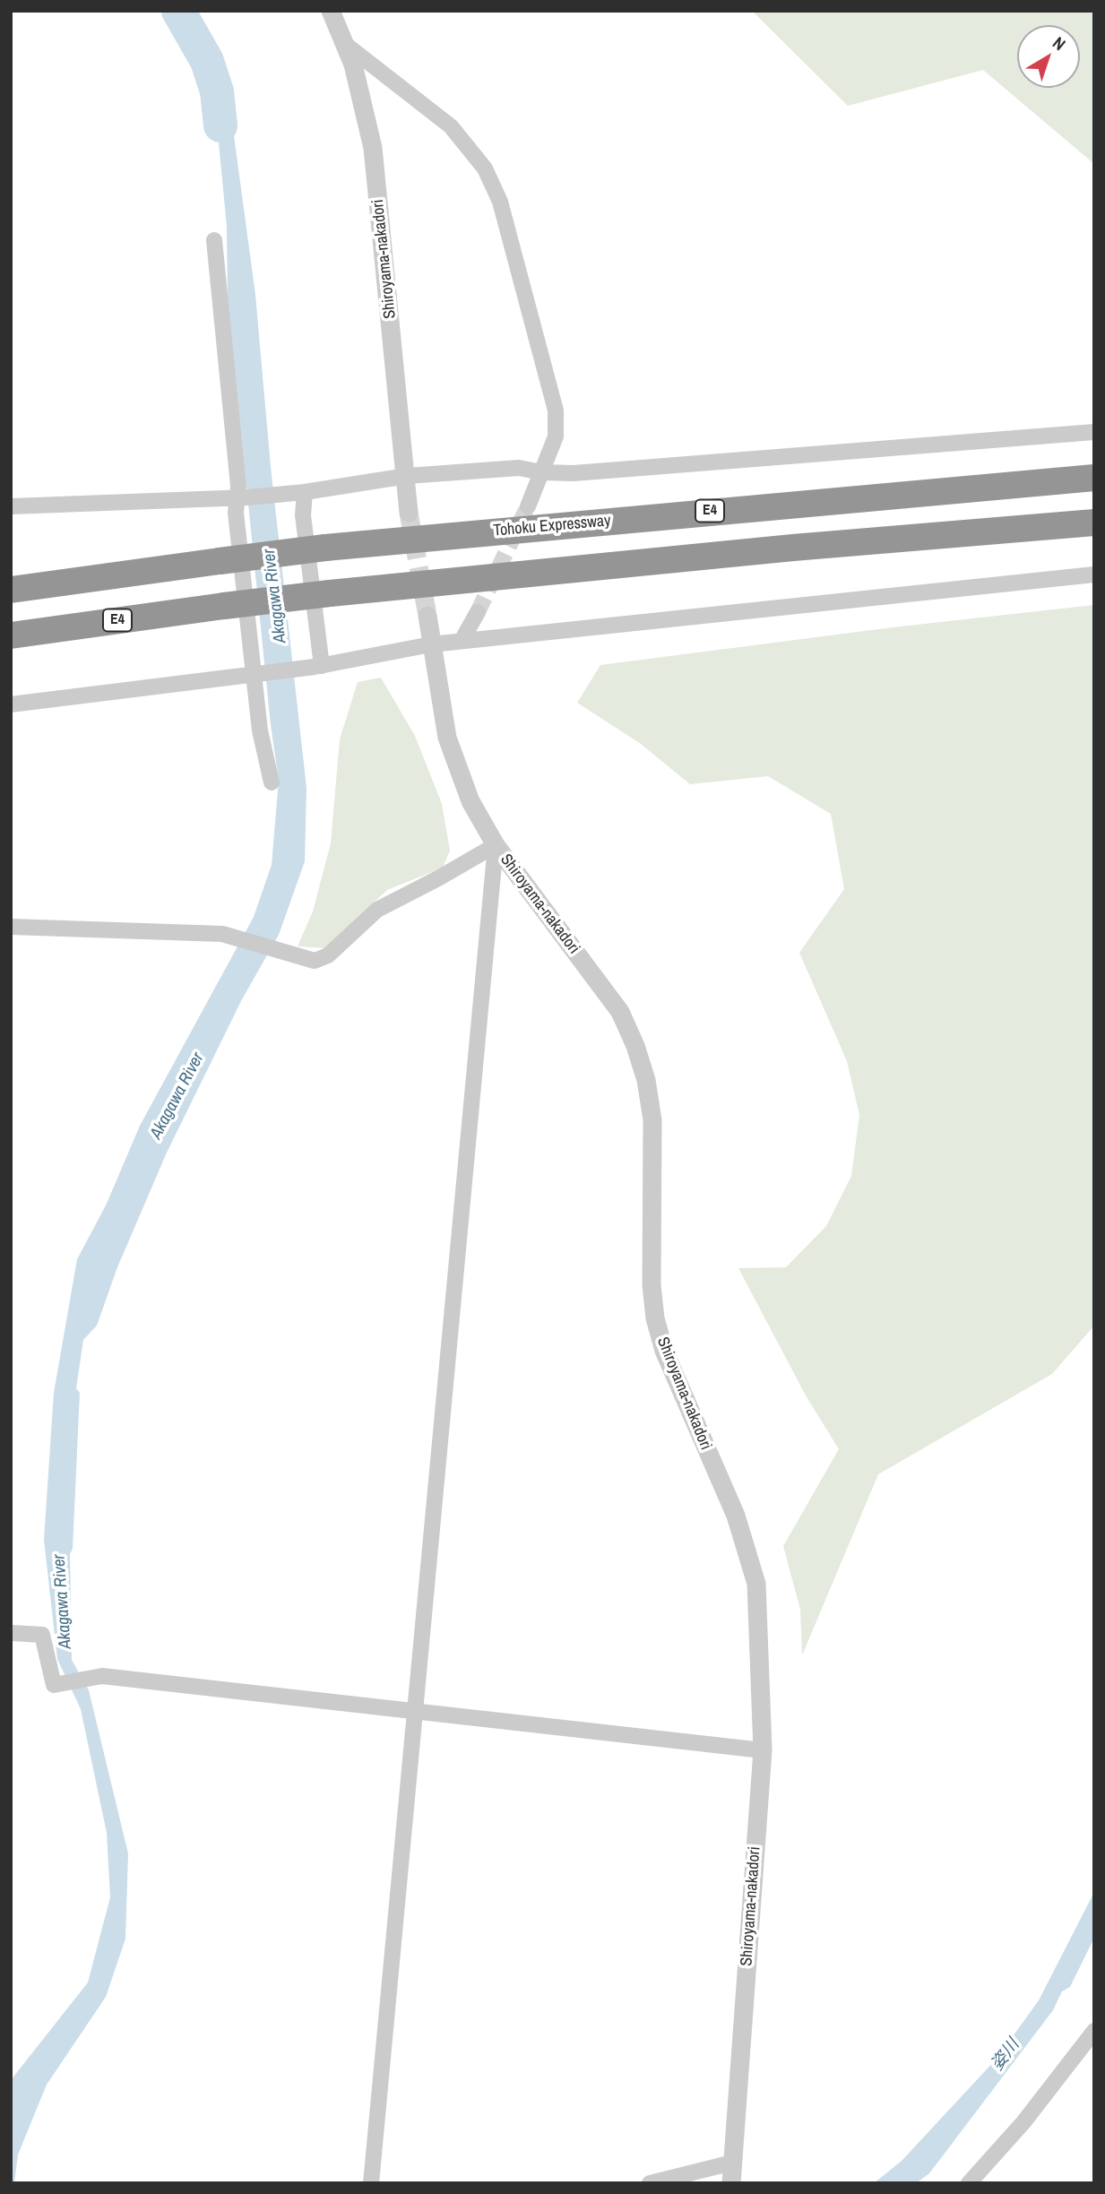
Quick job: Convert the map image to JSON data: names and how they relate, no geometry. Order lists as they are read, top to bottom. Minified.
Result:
{"streets":{"highway":["E4","Tohoku Expressway"],"street":["Shiroyama-nakadori"]},"water":["Akagawa River","姿川"],"north":"top right"}
